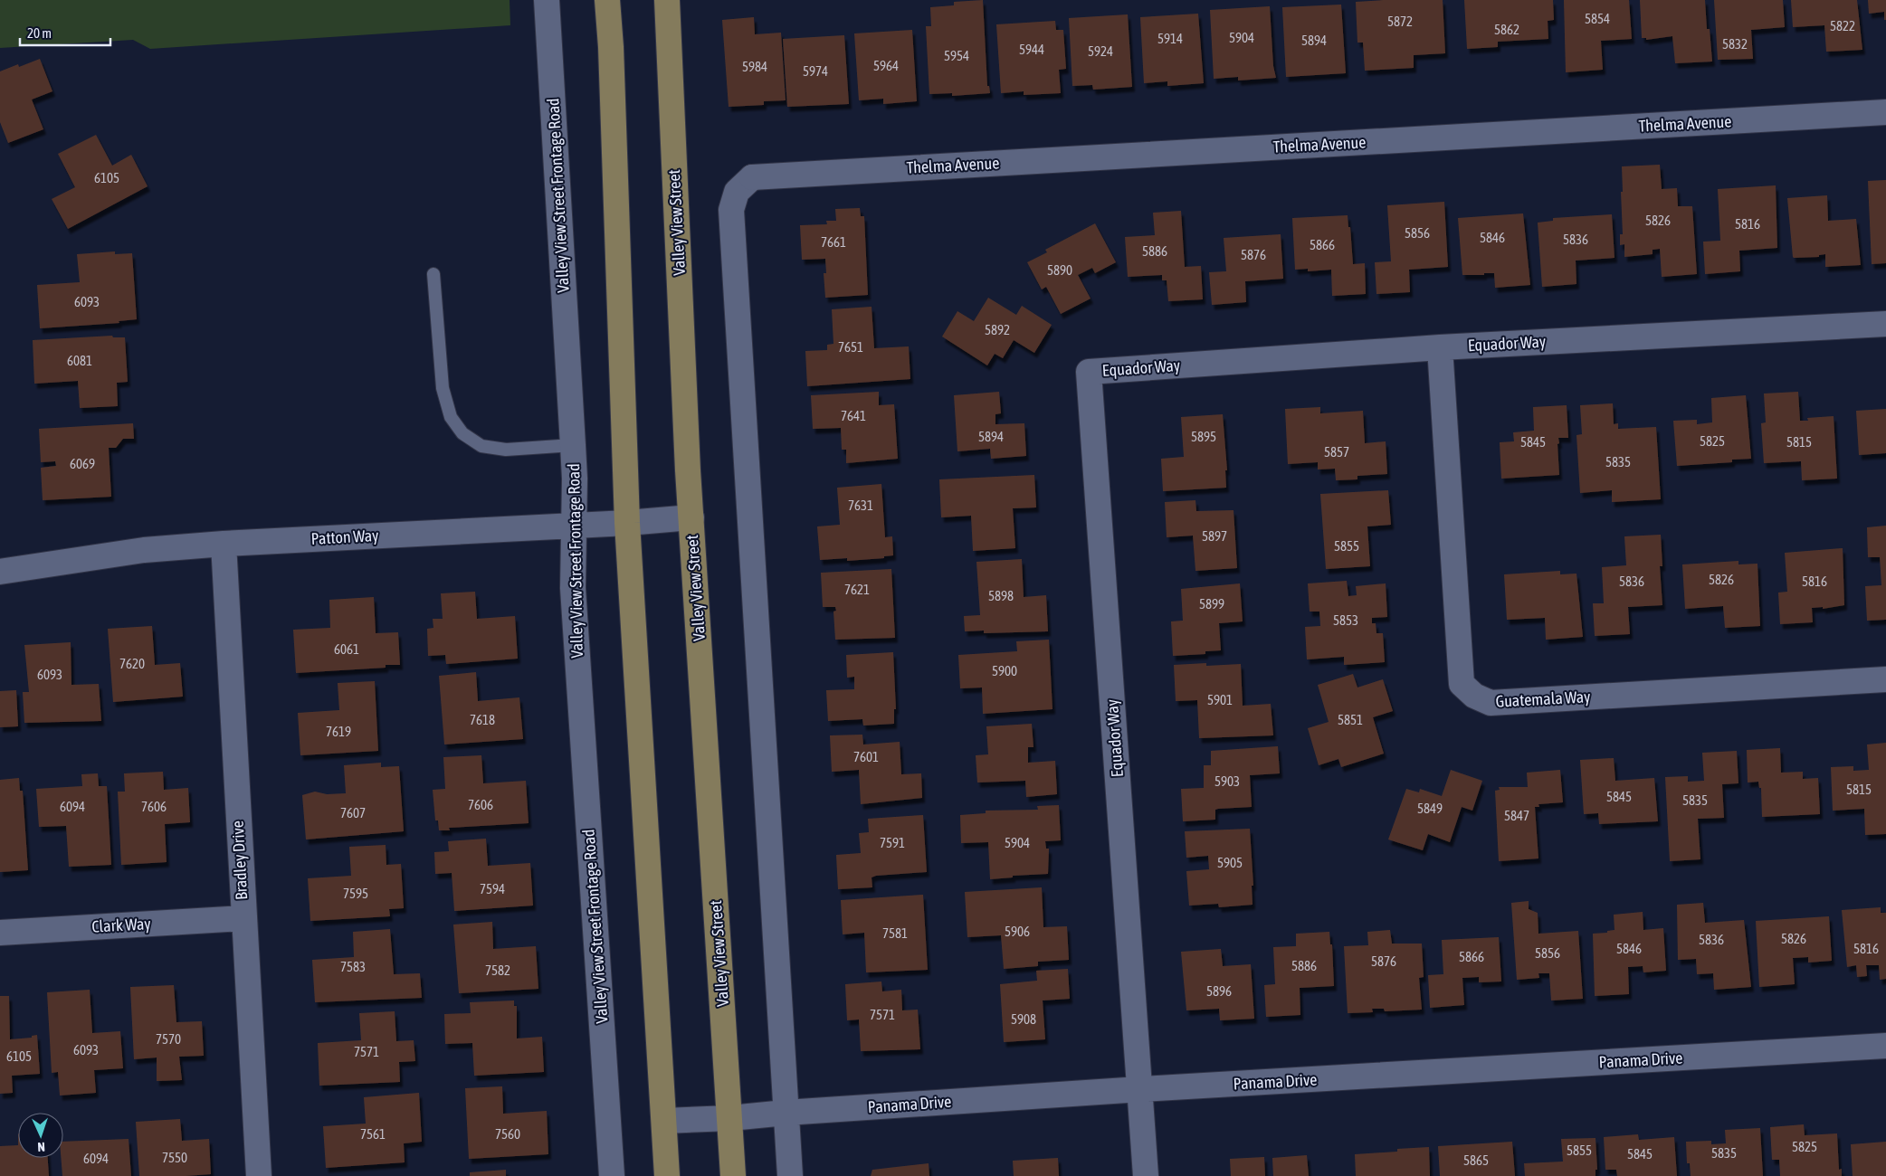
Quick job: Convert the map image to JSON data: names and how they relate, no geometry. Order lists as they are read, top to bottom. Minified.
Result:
{"streets":{"main road":["Valley View Street"],"street":["Thelma Avenue","Valley View Street Frontage Road","Equador Way","Patton Way","Guatemala Way","Bradley Drive","Clark Way","Panama Drive"]},"crossings":[["Thelma Avenue","Panama Drive"],["Valley View Street Frontage Road","Patton Way"],["Valley View Street","Patton Way"],["Valley View Street","Panama Drive"],["Equador Way","Guatemala Way"],["Equador Way","Panama Drive"],["Patton Way","Bradley Drive"],["Bradley Drive","Clark Way"]],"house_numbers":["5854","5872","5822","5862","5904","5914","5894","5832","5944","5924","5954","5964","5984","5974","6105","5826","5816","5856","5846","5836","7661","5866","5886","5876","5890","6093","5892","7651","6081","7641","5894","5895","5825","5845","5815","5857","5835","6069","7631","5897","5855","5826","5836","5816","7621","5898","5899","5853","6061","7620","5900","6093","5901","7618","5851","7619","7601","5903","5815","5845","5835","7606","6094","7606","5849","7607","5847","7591","5904","5905","7594","7595","5906","7581","5826","5836","5846","5816","5856","5866","5876","5886","7583","7582","5896","7571","5908","7570","6093","7571","6105","7561","7560","5825","5855","5835","5845","7550","6094","5865"],"scale_bar":"20 m","north":"bottom"}
